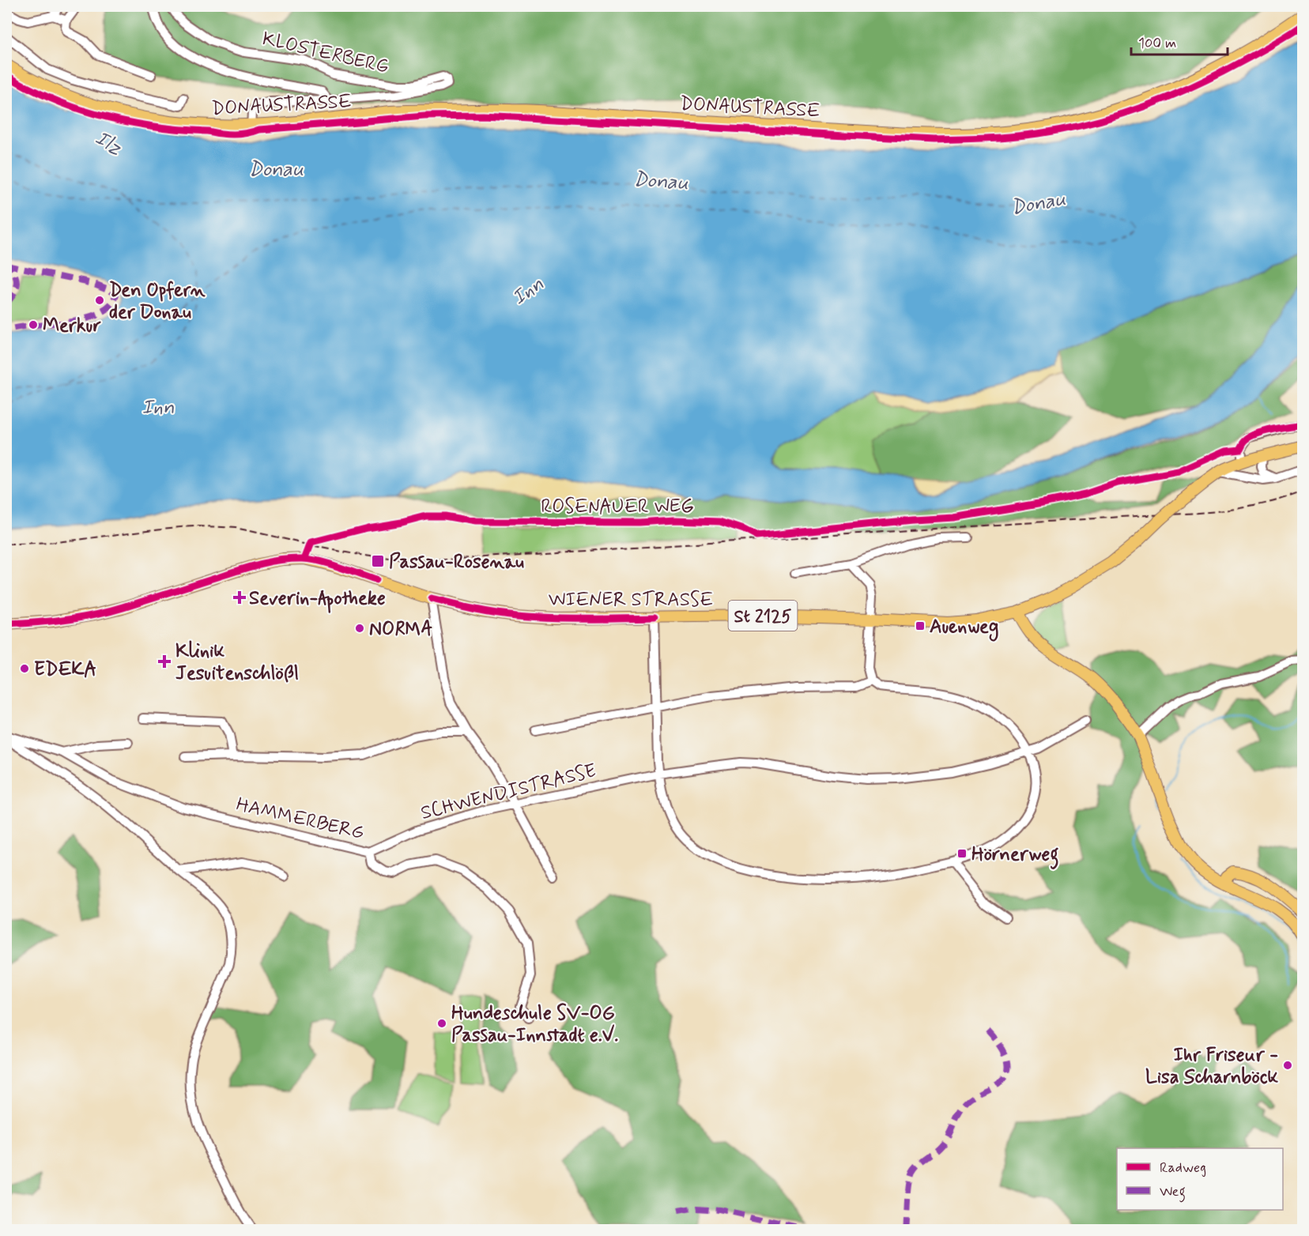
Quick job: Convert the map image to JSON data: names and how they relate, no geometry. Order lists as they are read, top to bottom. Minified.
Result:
{"streets":{"main road":["DONAUSTRASSE","WIENER STRASSE","St 2125"],"street":["KLOSTERBERG","SCHWENDISTRASSE","HAMMERBERG"],"cycle path":["ROSENAUER WEG"]},"crossings":[["KLOSTERBERG","DONAUSTRASSE"],["SCHWENDISTRASSE","HAMMERBERG"]],"water":["Ilz","Donau","Inn"],"places":{"other":["Den Opfern der Donau","Merkur","NORMA","EDEKA","Hundeschule SV-OG Passau-Innstadt e.V.","Ihr Friseur - Lisa Scharnböck"],"transit":["Passau-Rosenau","Auenweg","Hörnerweg"],"health":["Severin-Apotheke","Klinik Jesuitenschlößl"]},"legend":["Radweg","Weg"],"scale_bar":"100 m"}
